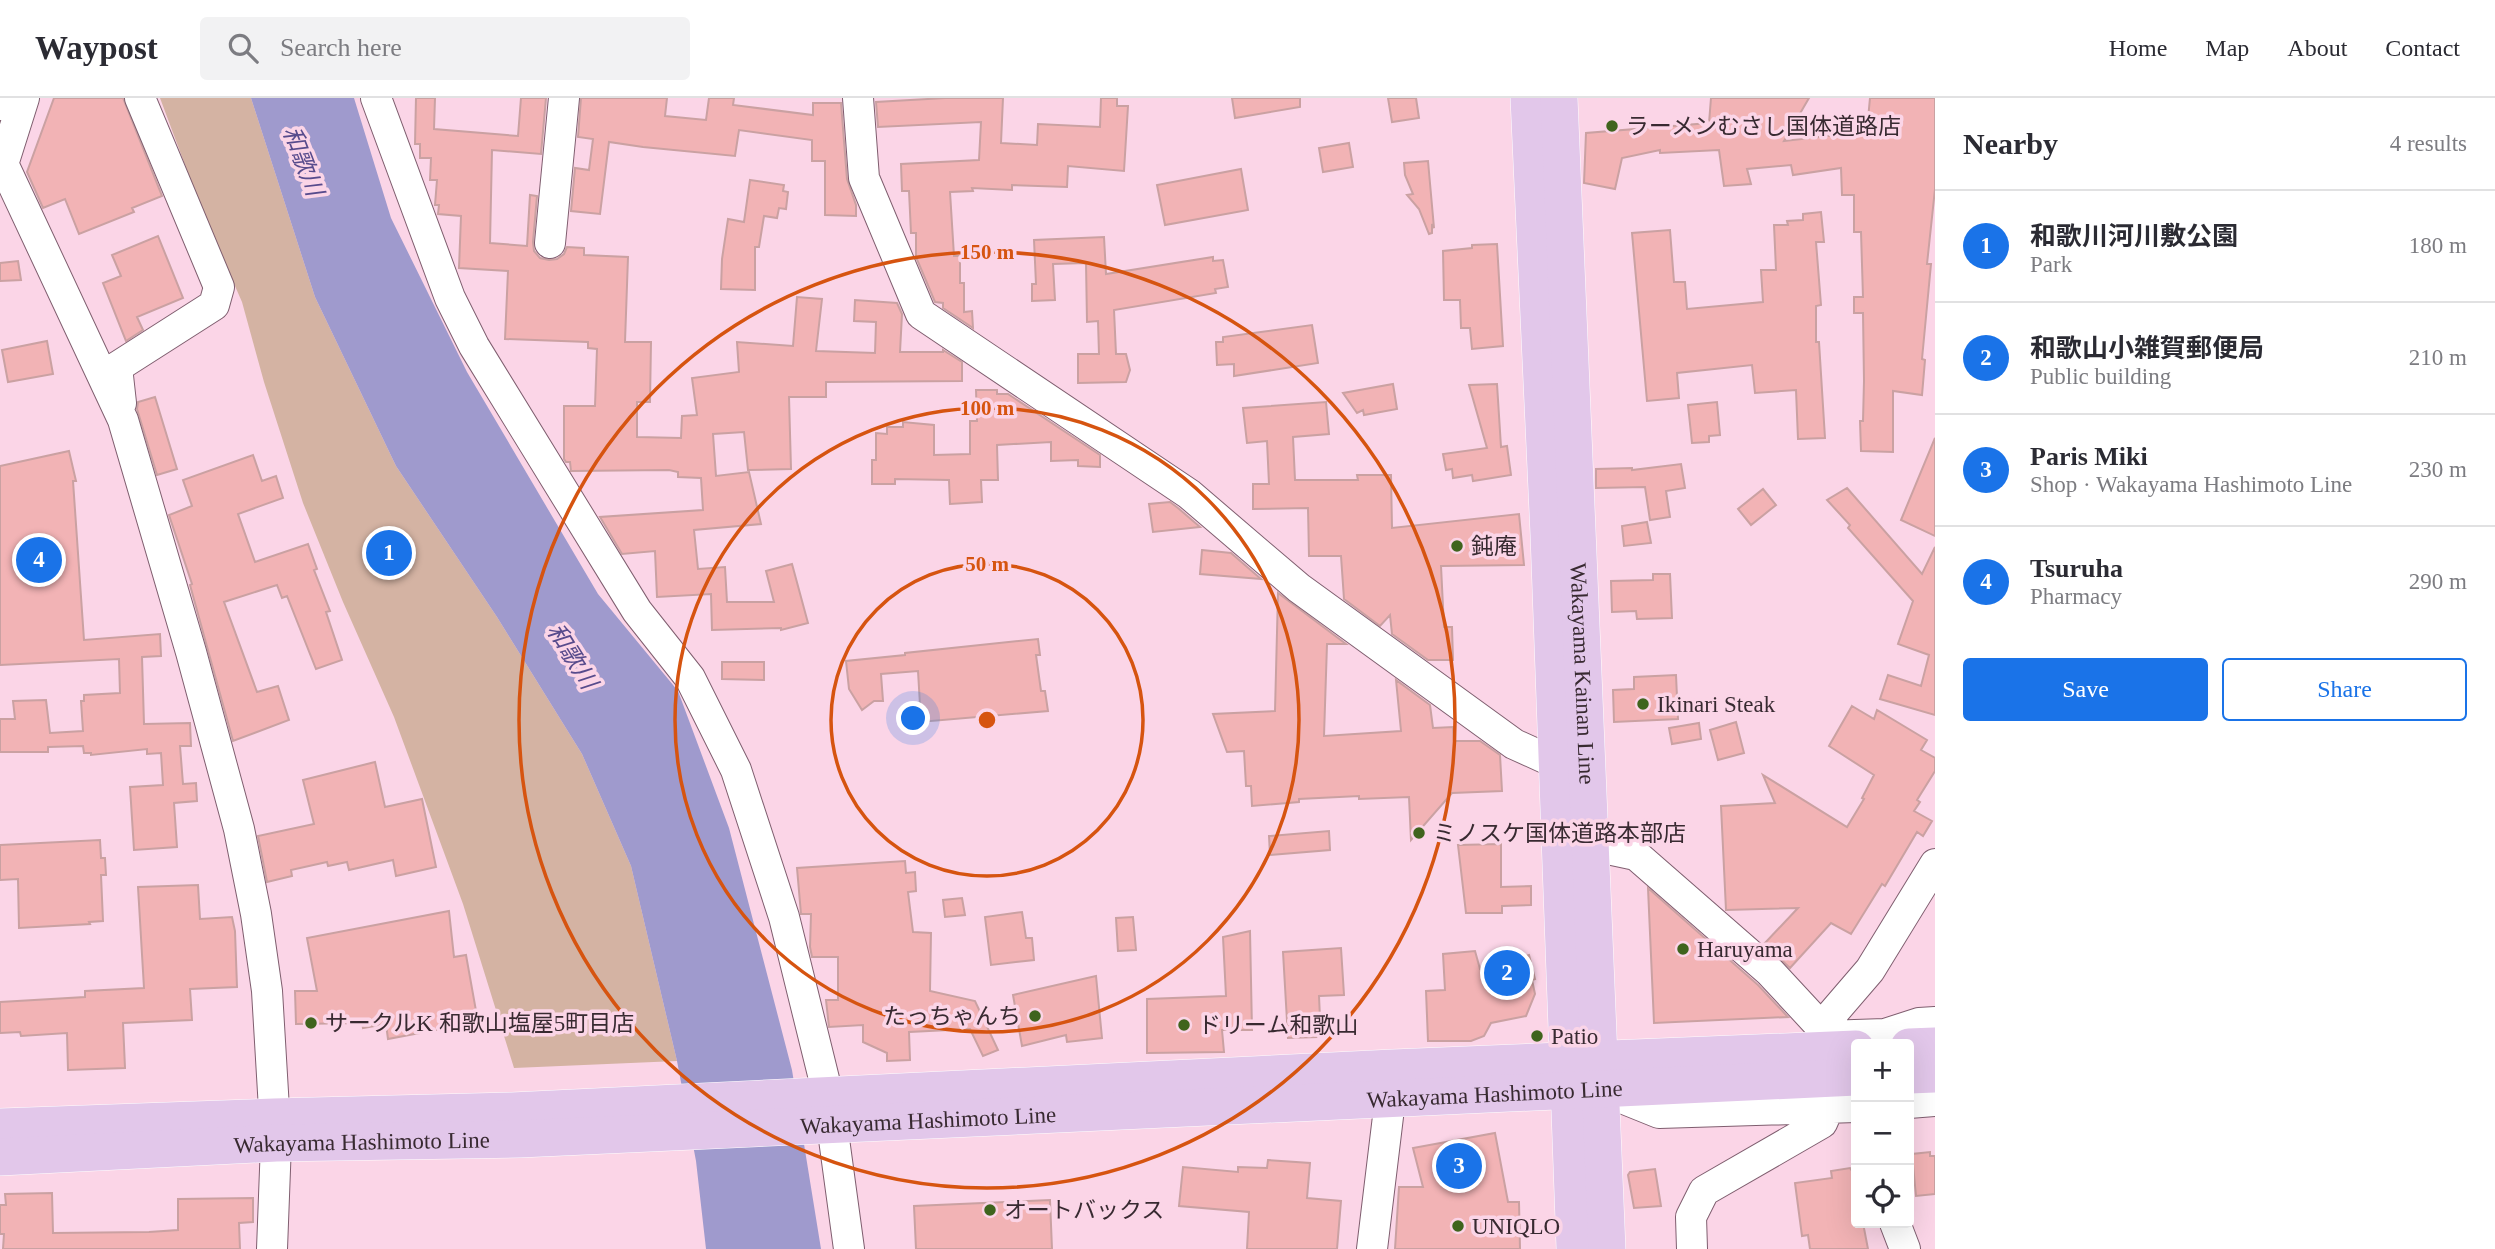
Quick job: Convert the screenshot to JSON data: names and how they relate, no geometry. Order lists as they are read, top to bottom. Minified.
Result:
{"streets":{"main road":["Wakayama Kainan Line","Wakayama Hashimoto Line"]},"crossings":[["Wakayama Kainan Line","Wakayama Hashimoto Line"]],"water":["和歌川"],"places":["ラーメンむさし国体道路店","鈍庵","Ikinari Steak","ミノスケ国体道路本部店","Haruyama","たっちゃんち","サークルK 和歌山塩屋5町目店","ドリーム和歌山","Patio","オートバックス","UNIQLO"],"page":{"header":"Waypost","search":"Search here","nav":["Home","Map","About","Contact"],"heading":["Nearby","4 results"],"list":[{"mark":"1","name":"和歌川河川敷公園","note":"Park","value":"180 m"},{"mark":"2","name":"和歌山小雑賀郵便局","note":"Public building","value":"210 m"},{"mark":"3","name":"Paris Miki","note":"Shop · Wakayama Hashimoto Line","value":"230 m"},{"mark":"4","name":"Tsuruha","note":"Pharmacy","value":"290 m"}],"pins":["1","4","2","3"],"buttons":["Save","Share"],"map_buttons":["+","−"]},"rings":["150 m","100 m","50 m"]}
